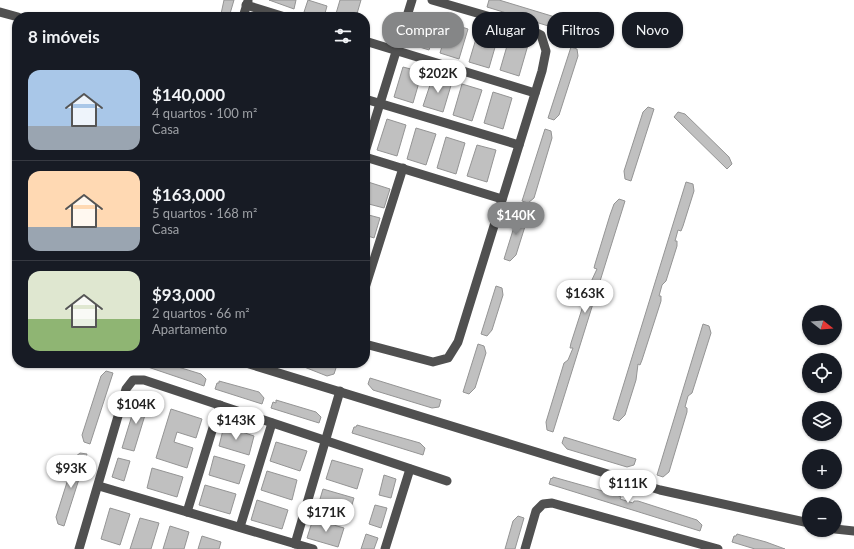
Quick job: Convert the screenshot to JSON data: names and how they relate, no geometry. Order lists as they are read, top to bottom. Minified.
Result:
{"north":"right","page":{"chip":["Comprar","Alugar","Filtros","Novo"],"heading":"8 imóveis","price":["$202K","$140K","$163K","$104K","$143K","$93K","$111K","$171K"],"list":[{"name":"$140,000","note":"4 quartos · 100 m² · Casa"},{"name":"$163,000","note":"5 quartos · 168 m² · Casa"},{"name":"$93,000","note":"2 quartos · 66 m² · Apartamento"}],"map_buttons":["+","−"]}}
